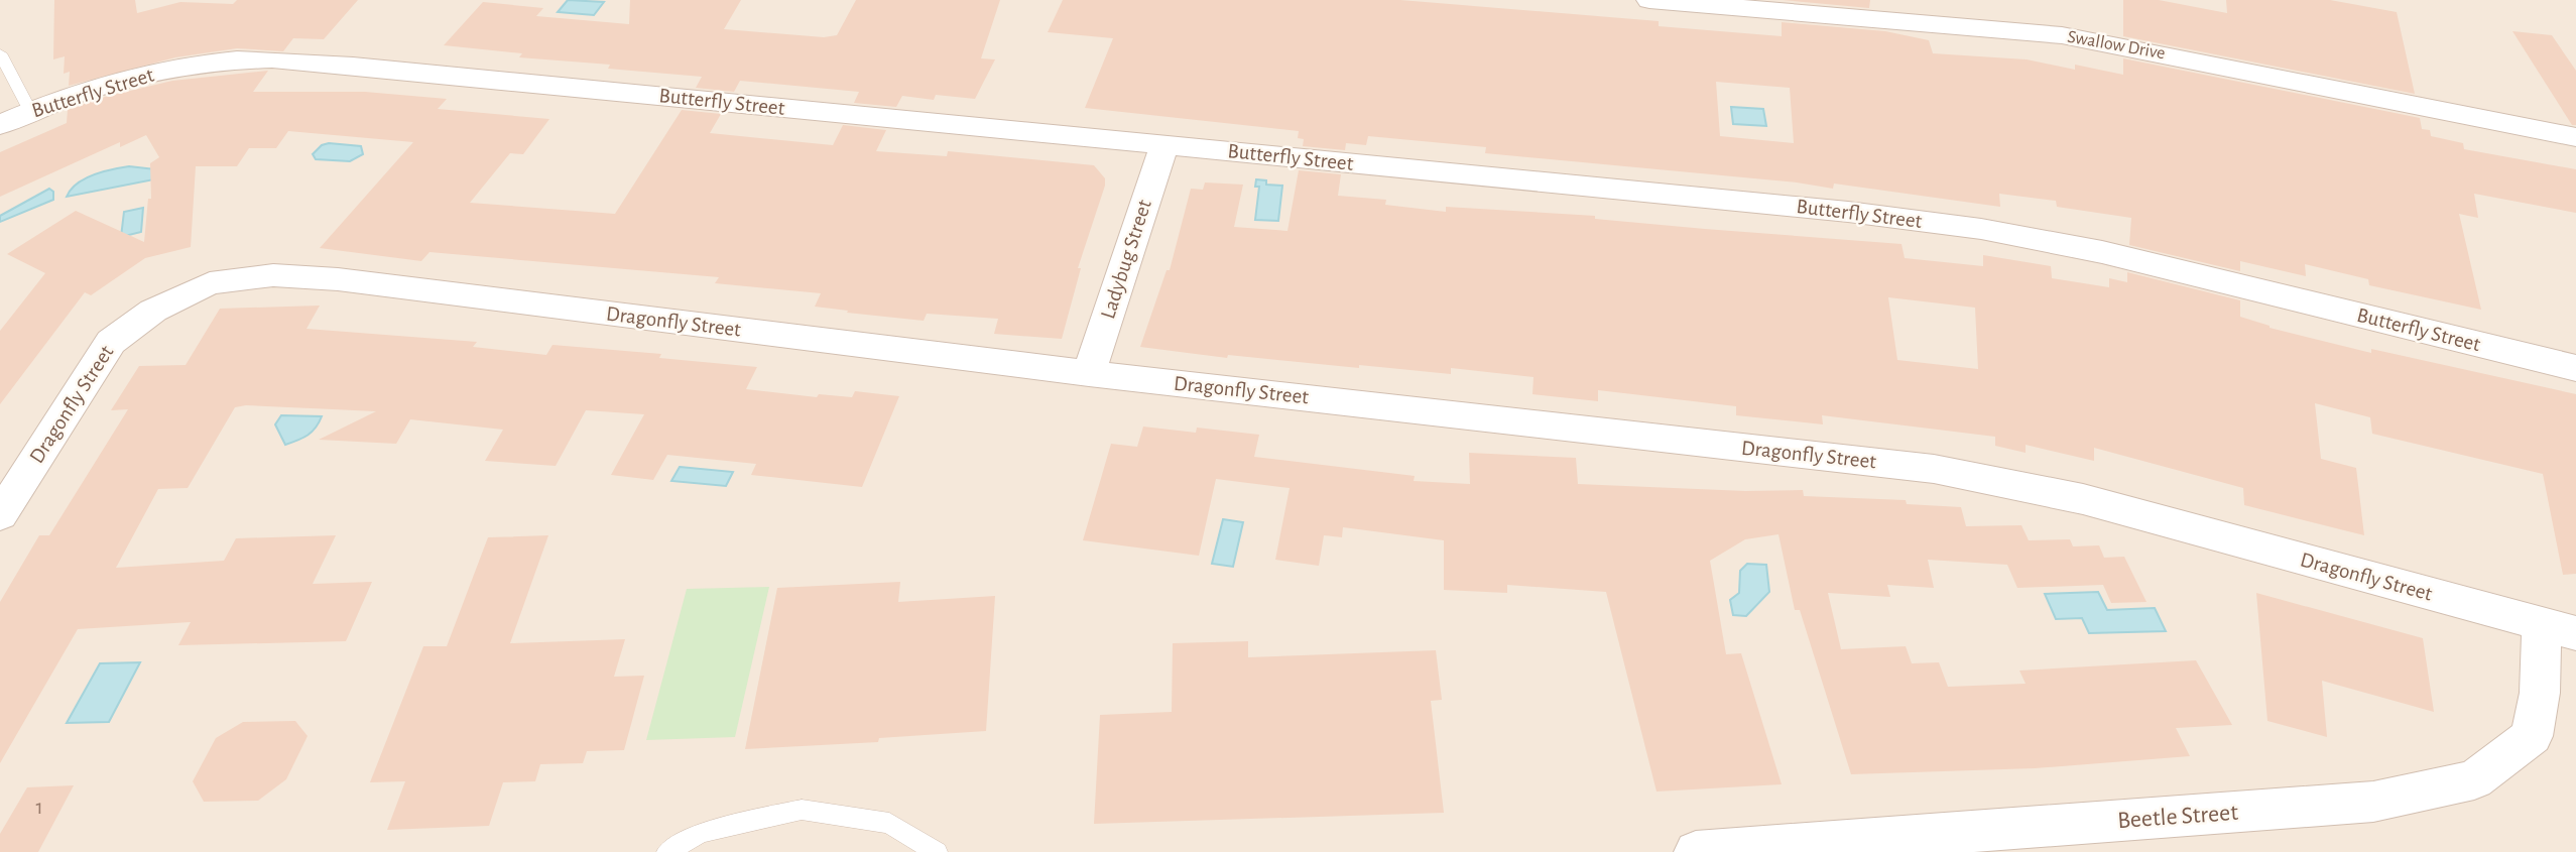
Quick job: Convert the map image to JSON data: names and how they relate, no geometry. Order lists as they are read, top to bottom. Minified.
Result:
{"streets":{"street":["Swallow Drive","Butterfly Street","Ladybug Street","Dragonfly Street","Beetle Street"]},"crossings":[["Butterfly Street","Ladybug Street"],["Ladybug Street","Dragonfly Street"],["Dragonfly Street","Beetle Street"]],"house_numbers":["1"]}
